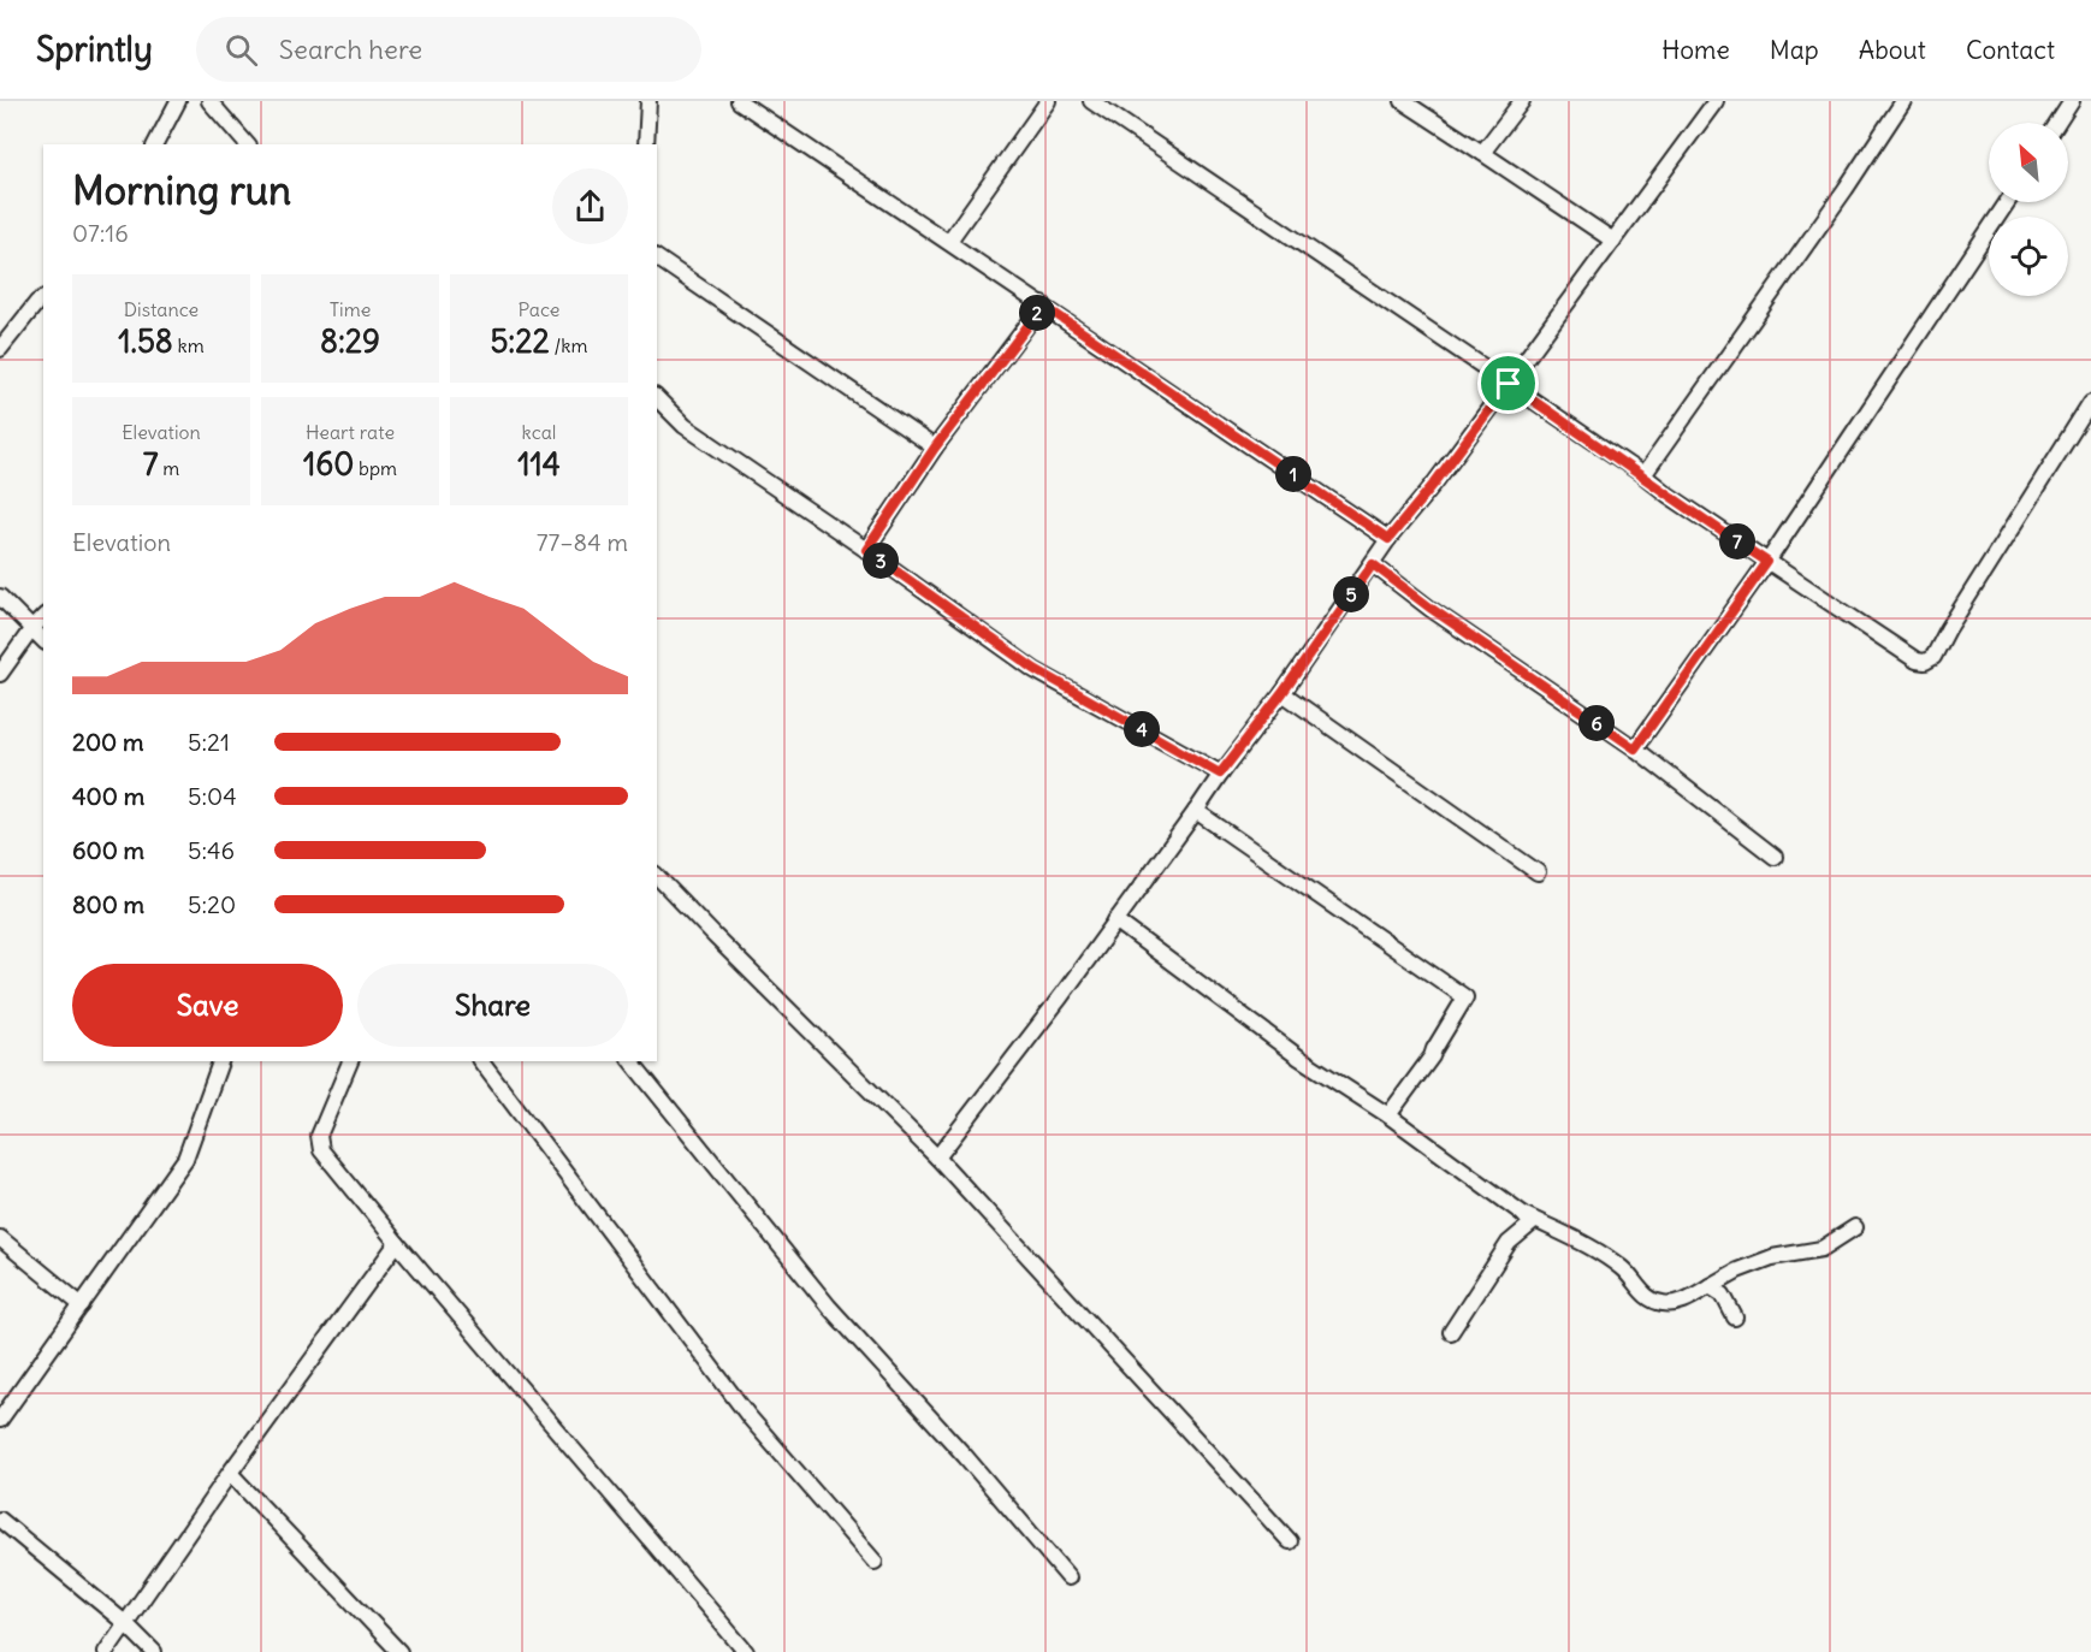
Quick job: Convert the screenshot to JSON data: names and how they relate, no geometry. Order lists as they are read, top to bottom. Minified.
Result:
{"north":"top left","page":{"header":"Sprintly","search":"Search here","nav":["Home","Map","About","Contact"],"heading":["Morning run","07:16"],"stats":[["Distance","1.58 km"],["Time","8:29"],["Pace","5:22 /km"],["Elevation","7 m"],["Heart rate","160 bpm"],["kcal","114"]],"pins":["2","1","7","3","5","6","4"],"chart":["Elevation","77–84 m"],"list":[{"name":"200 m","note":"5:21"},{"name":"400 m","note":"5:04"},{"name":"600 m","note":"5:46"},{"name":"800 m","note":"5:20"}],"buttons":["Save","Share"]}}
